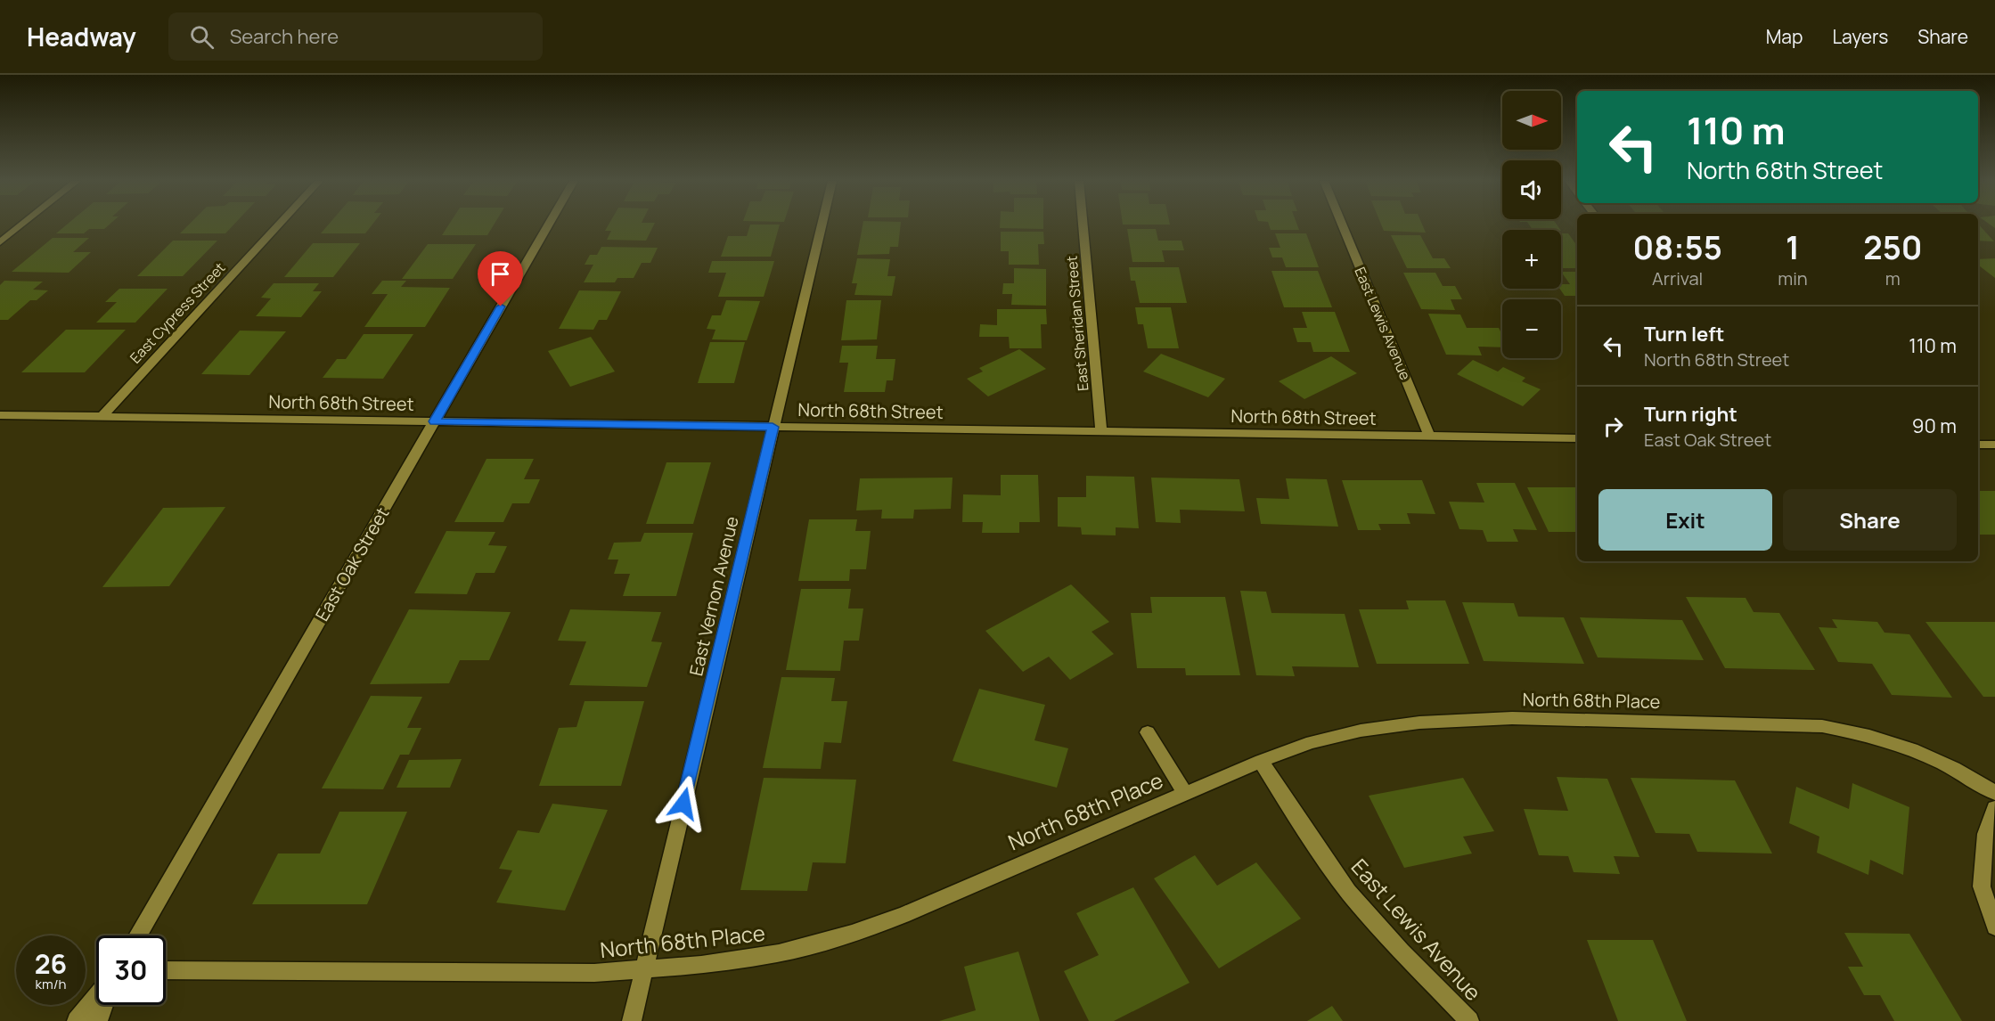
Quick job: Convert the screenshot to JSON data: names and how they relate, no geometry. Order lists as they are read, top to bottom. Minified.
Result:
{"streets":{"street":["East Cypress Street","East Sheridan Street","East Lewis Avenue","North 68th Street","East Oak Street","East Vernon Avenue","North 68th Place"]},"crossings":[["East Cypress Street","North 68th Street"],["East Sheridan Street","North 68th Street"],["East Lewis Avenue","North 68th Street"],["East Lewis Avenue","North 68th Place"],["North 68th Street","East Oak Street"],["North 68th Street","East Vernon Avenue"],["East Vernon Avenue","North 68th Place"]],"north":"right","page":{"header":"Headway","search":"Search here","nav":["Map","Layers","Share"],"map_buttons":["+","−"],"turn":["110 m","North 68th Street"],"eta":["08:55","Arrival","1","min","250","m"],"list":[{"name":"Turn left","note":"North 68th Street","value":"110 m"},{"name":"Turn right","note":"East Oak Street","value":"90 m"}],"buttons":["Exit","Share"],"speed":"26 km/h","limit":"30"}}
